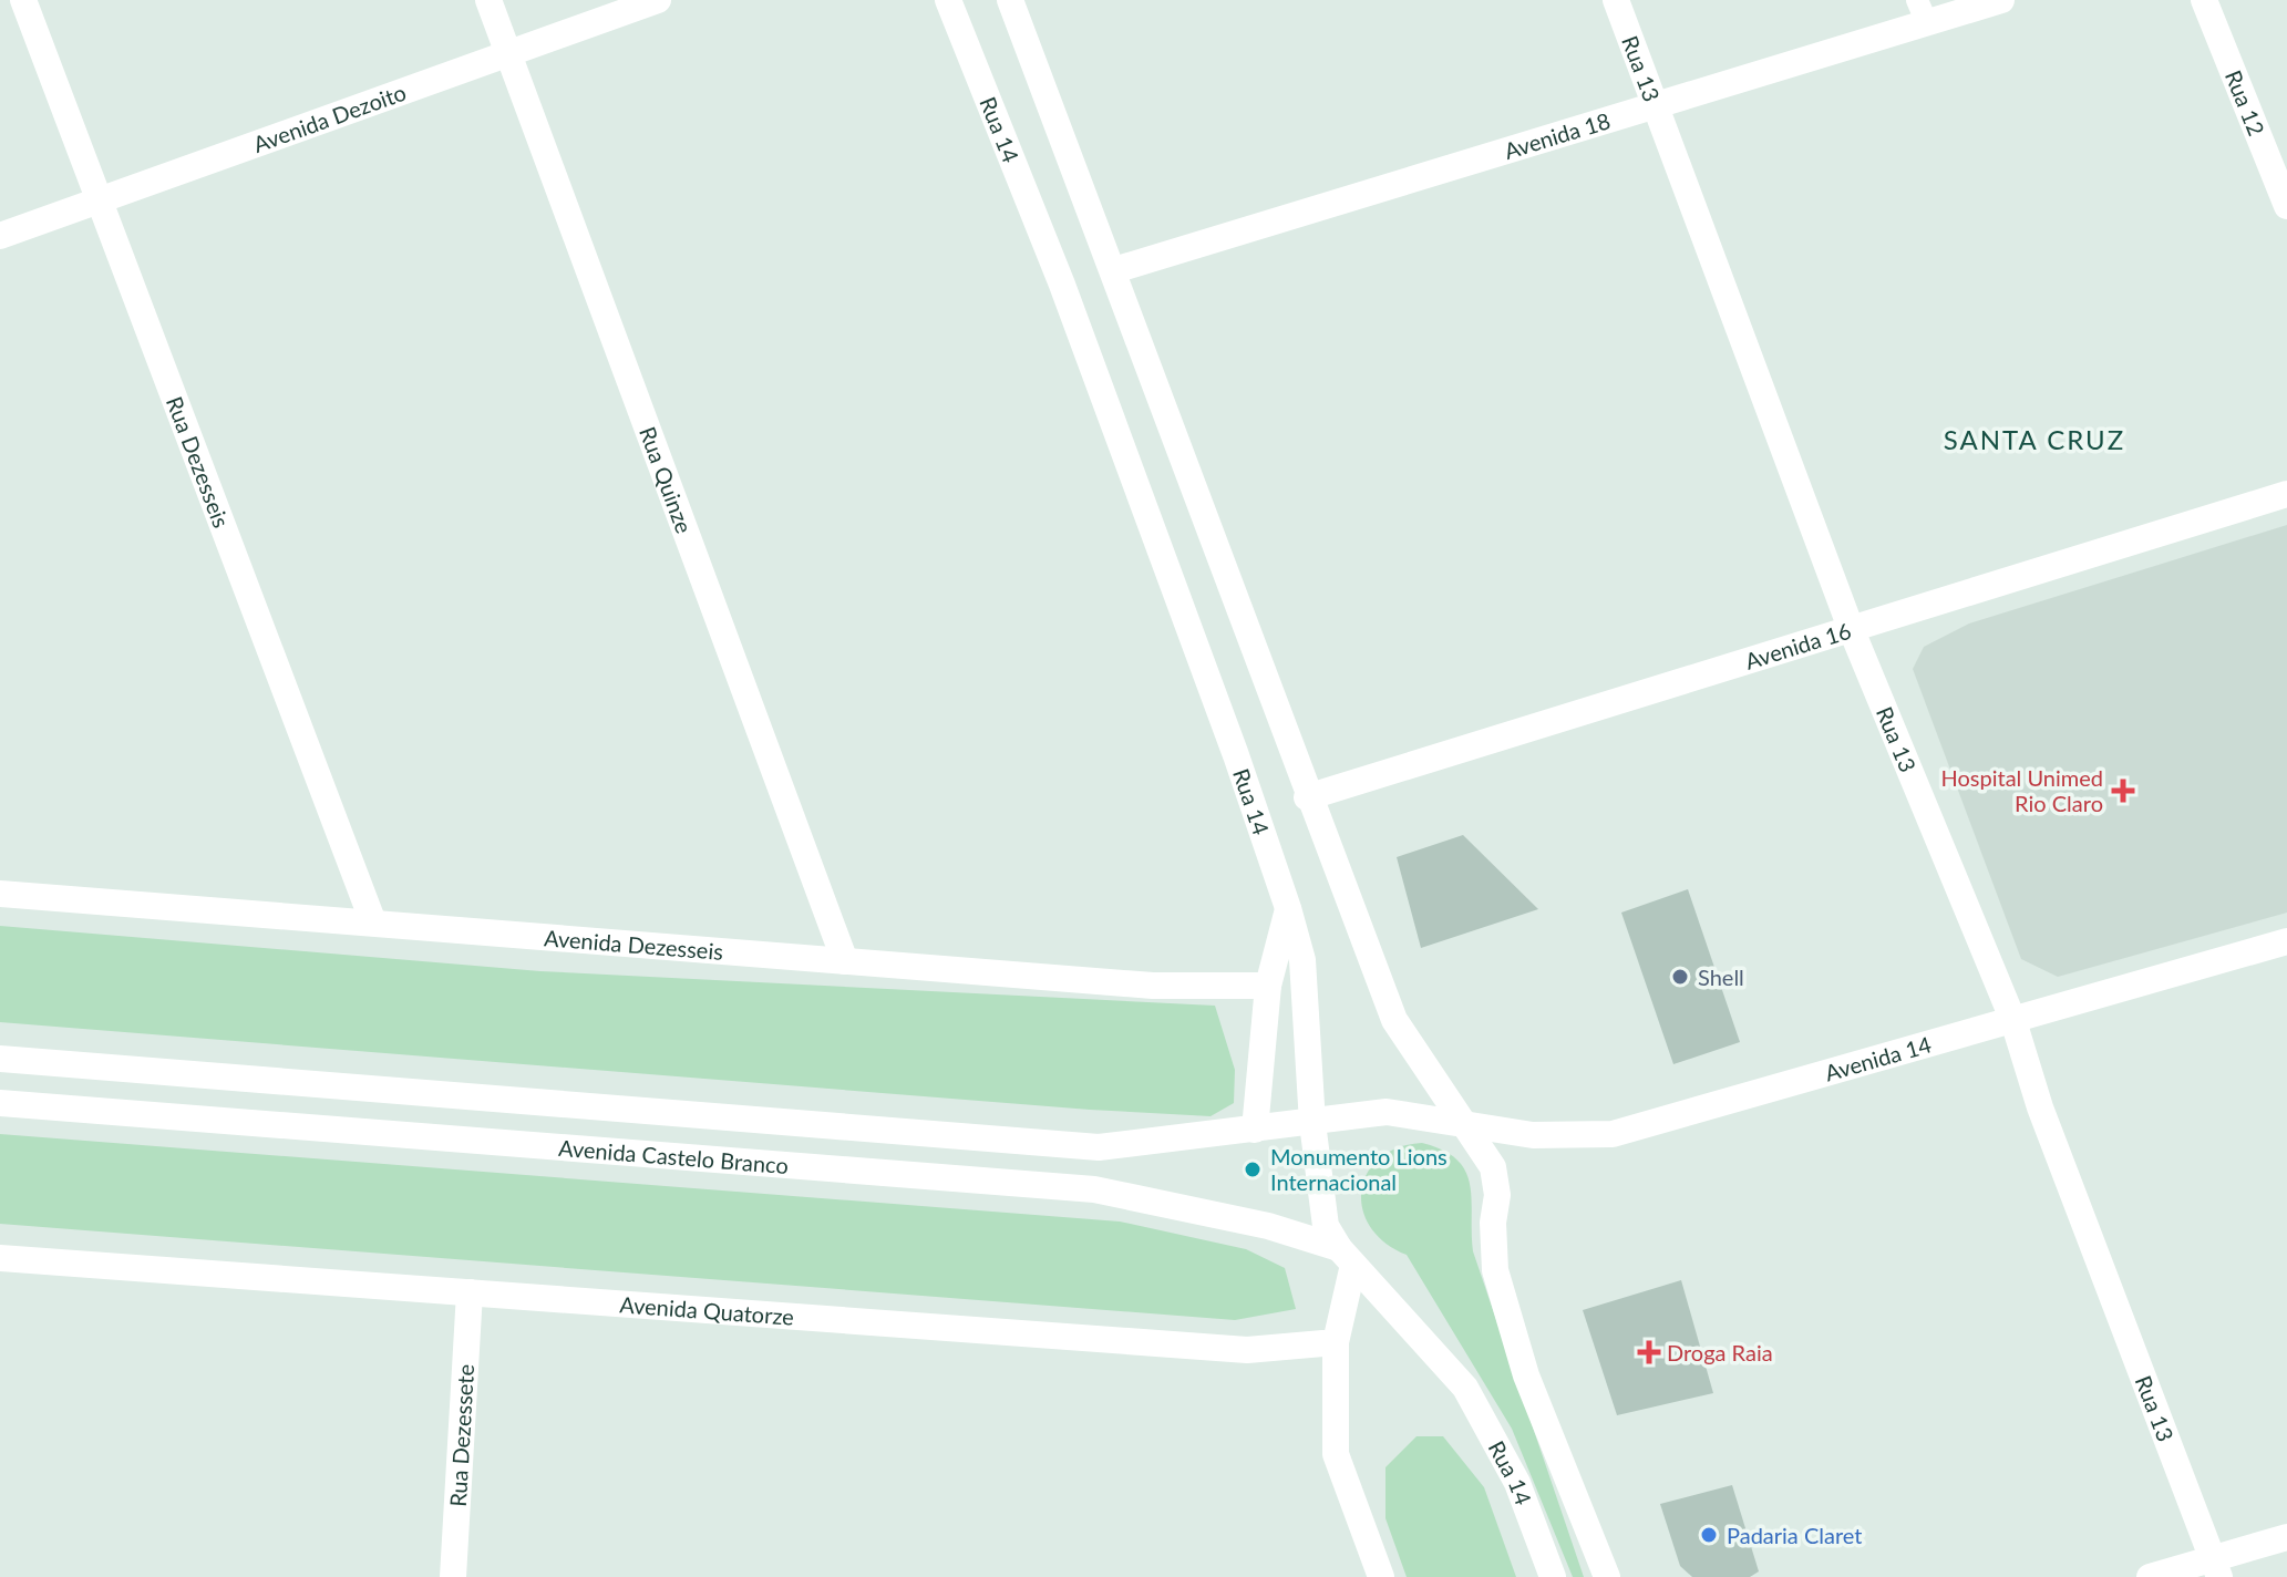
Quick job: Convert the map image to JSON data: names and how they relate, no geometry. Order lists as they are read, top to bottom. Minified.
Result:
{"streets":{"street":["Rua 13","Rua 12","Avenida Dezoito","Rua 14","Avenida 18","Rua Dezesseis","Rua Quinze","Avenida 16","Avenida Dezesseis","Avenida 14","Avenida Castelo Branco","Avenida Quatorze","Rua Dezessete"]},"crossings":[["Rua 13","Avenida 18"],["Rua 13","Avenida 16"],["Rua 13","Avenida 14"],["Avenida Dezoito","Rua Dezesseis"],["Avenida Dezoito","Rua Quinze"],["Rua 14","Avenida 14"],["Rua 14","Avenida Castelo Branco"],["Rua Dezesseis","Avenida Dezesseis"],["Rua Quinze","Avenida Dezesseis"],["Avenida 14","Avenida Castelo Branco"],["Avenida Quatorze","Rua Dezessete"]],"districts":["SANTA CRUZ"],"places":{"health":["Hospital Unimed Rio Claro","Droga Raia"],"other":["Shell","Monumento Lions Internacional","Padaria Claret"]}}
